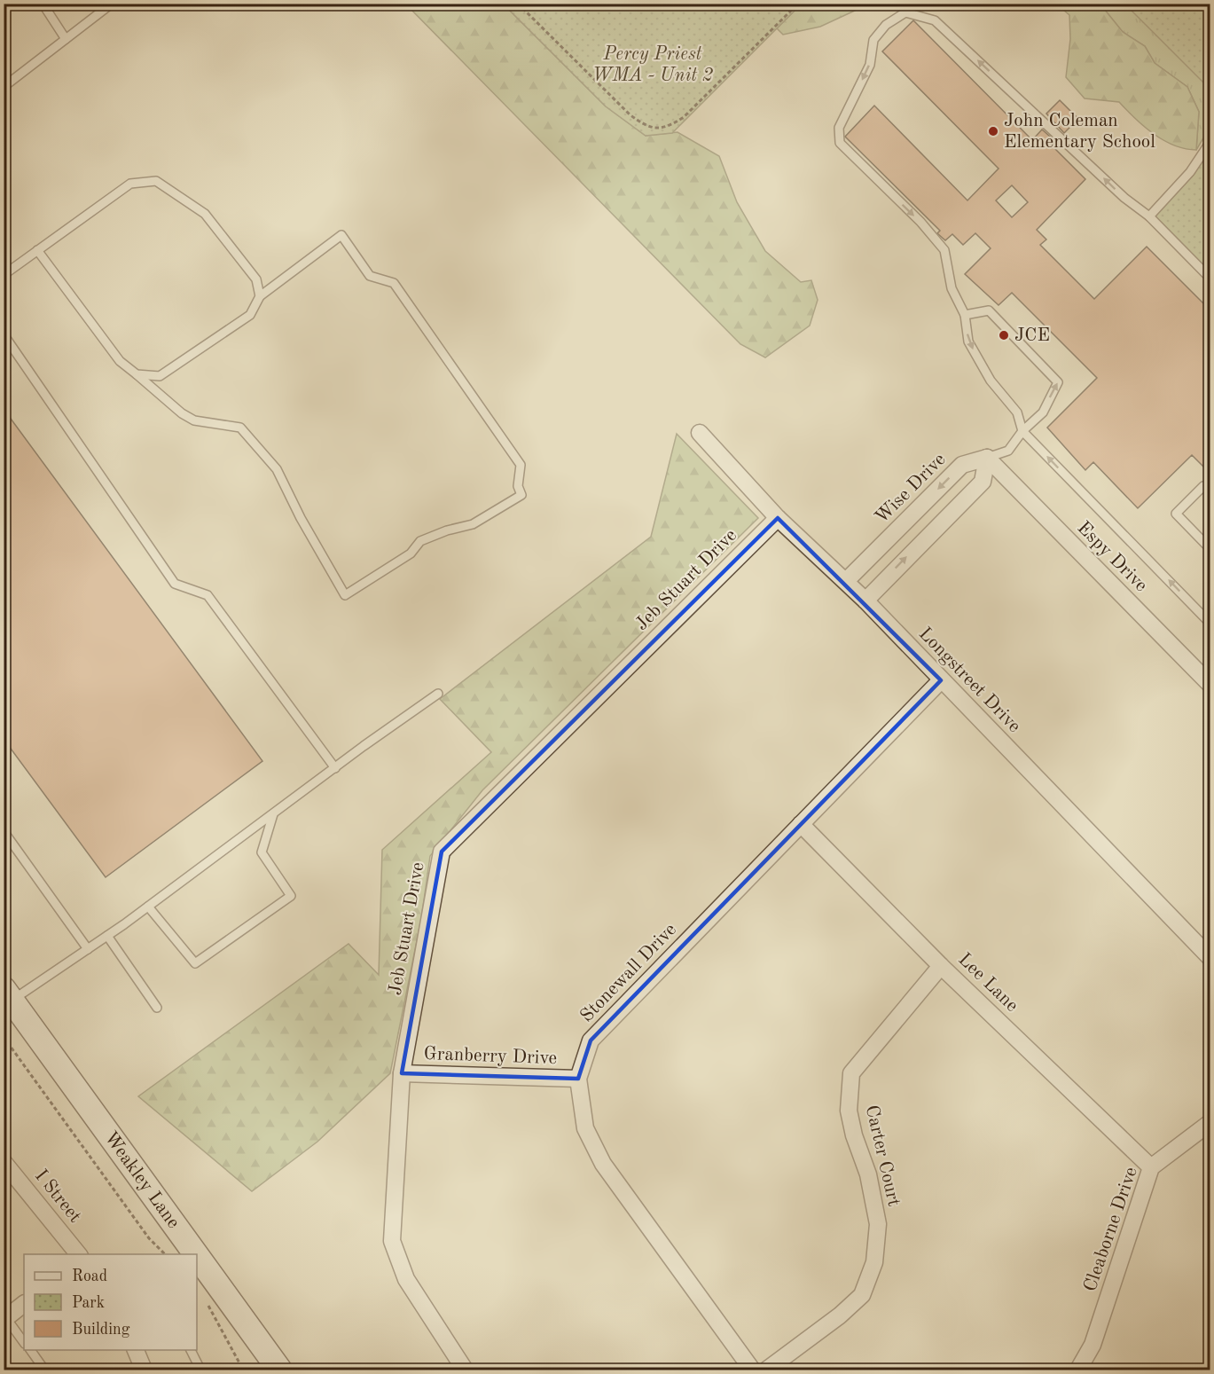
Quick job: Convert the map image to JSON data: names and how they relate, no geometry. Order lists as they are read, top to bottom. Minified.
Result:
{"streets":{"main road":["Weakley Lane"],"street":["Wise Drive","Espy Drive","Jeb Stuart Drive","Longstreet Drive","Stonewall Drive","Lee Lane","Granberry Drive","Carter Court","I Street","Cleaborne Drive"]},"crossings":[["Wise Drive","Espy Drive"],["Wise Drive","Longstreet Drive"],["Jeb Stuart Drive","Longstreet Drive"],["Jeb Stuart Drive","Granberry Drive"],["Longstreet Drive","Stonewall Drive"],["Stonewall Drive","Lee Lane"],["Stonewall Drive","Granberry Drive"],["Lee Lane","Carter Court"],["Lee Lane","Cleaborne Drive"]],"parks":["Percy Priest WMA - Unit 2"],"places":["John Coleman Elementary School","JCE"],"legend":["Road","Park","Building"]}
